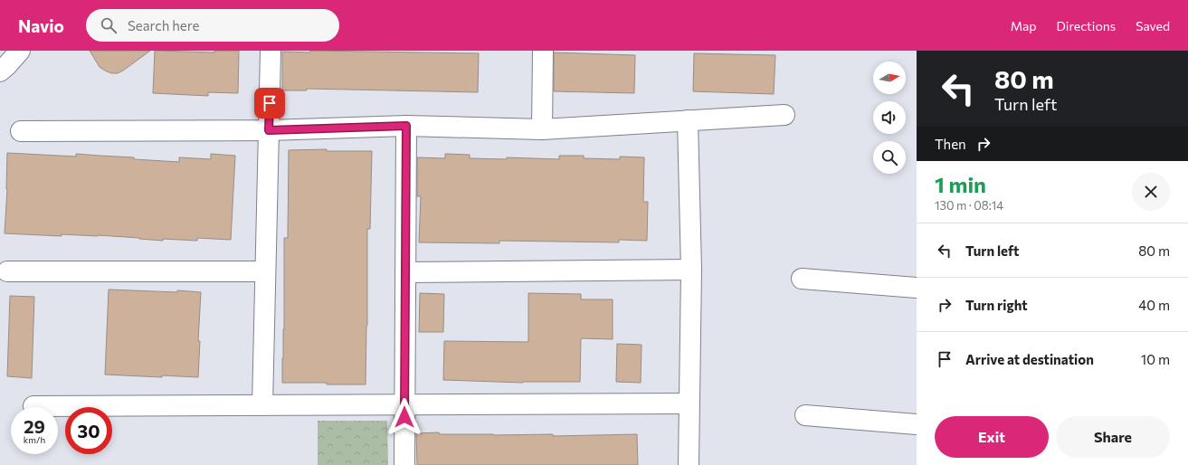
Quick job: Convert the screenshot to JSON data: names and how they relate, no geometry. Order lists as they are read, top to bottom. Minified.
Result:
{"north":"right","page":{"header":"Navio","search":"Search here","nav":["Map","Directions","Saved"],"turn":["80 m","Turn left"],"then":"Then","heading":["1 min","130 m · 08:14"],"list":[{"name":"Turn left","value":"80 m"},{"name":"Turn right","value":"40 m"},{"name":"Arrive at destination","value":"10 m"}],"speed":"29 km/h","limit":"30","buttons":["Exit","Share"]}}
